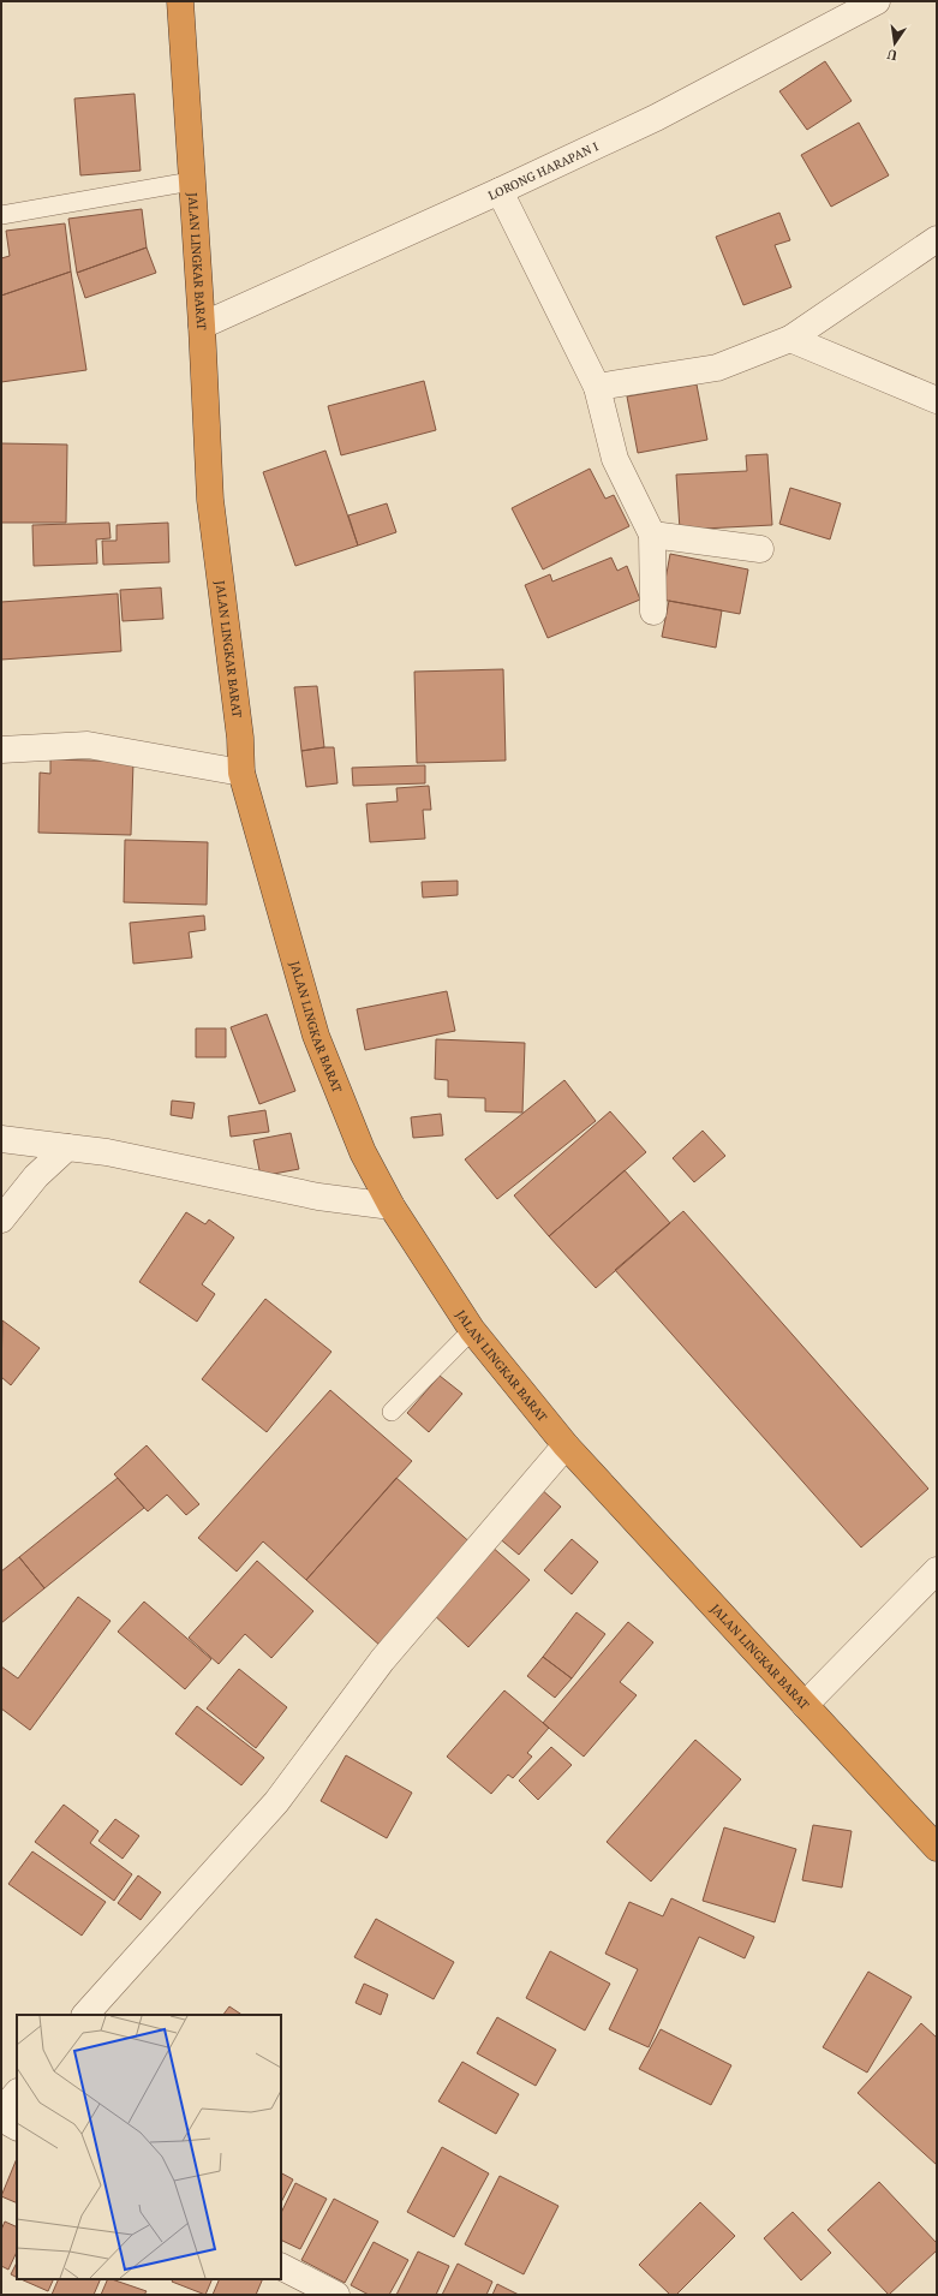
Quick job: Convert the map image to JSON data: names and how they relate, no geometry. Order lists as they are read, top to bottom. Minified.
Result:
{"streets":{"highway":["JALAN LINGKAR BARAT"],"street":["LORONG HARAPAN I"]},"crossings":[["LORONG HARAPAN I","JALAN LINGKAR BARAT"]],"north":"bottom"}
